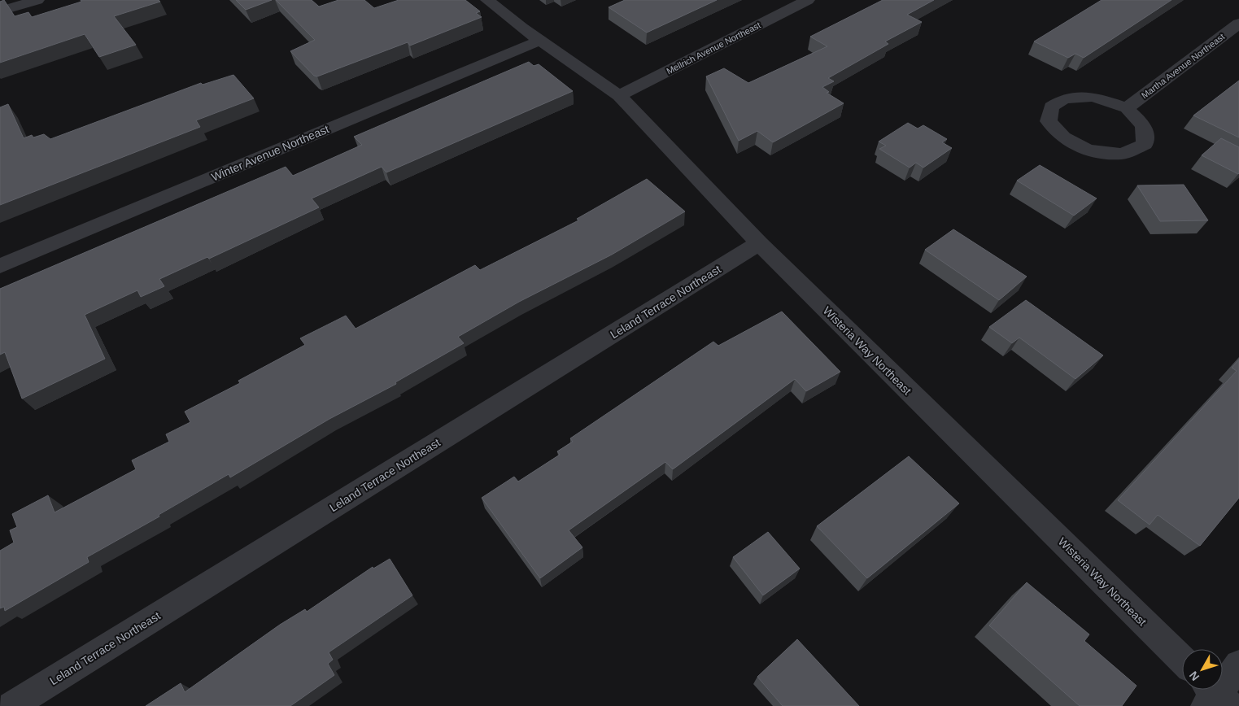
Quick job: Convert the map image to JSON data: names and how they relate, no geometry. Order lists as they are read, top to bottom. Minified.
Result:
{"streets":{"street":["Mellrich Avenue Northeast","Martha Avenue Northeast","Winter Avenue Northeast","Leland Terrace Northeast","Wisteria Way Northeast"]},"crossings":[["Mellrich Avenue Northeast","Wisteria Way Northeast"],["Winter Avenue Northeast","Wisteria Way Northeast"],["Leland Terrace Northeast","Wisteria Way Northeast"]],"north":"bottom left"}
